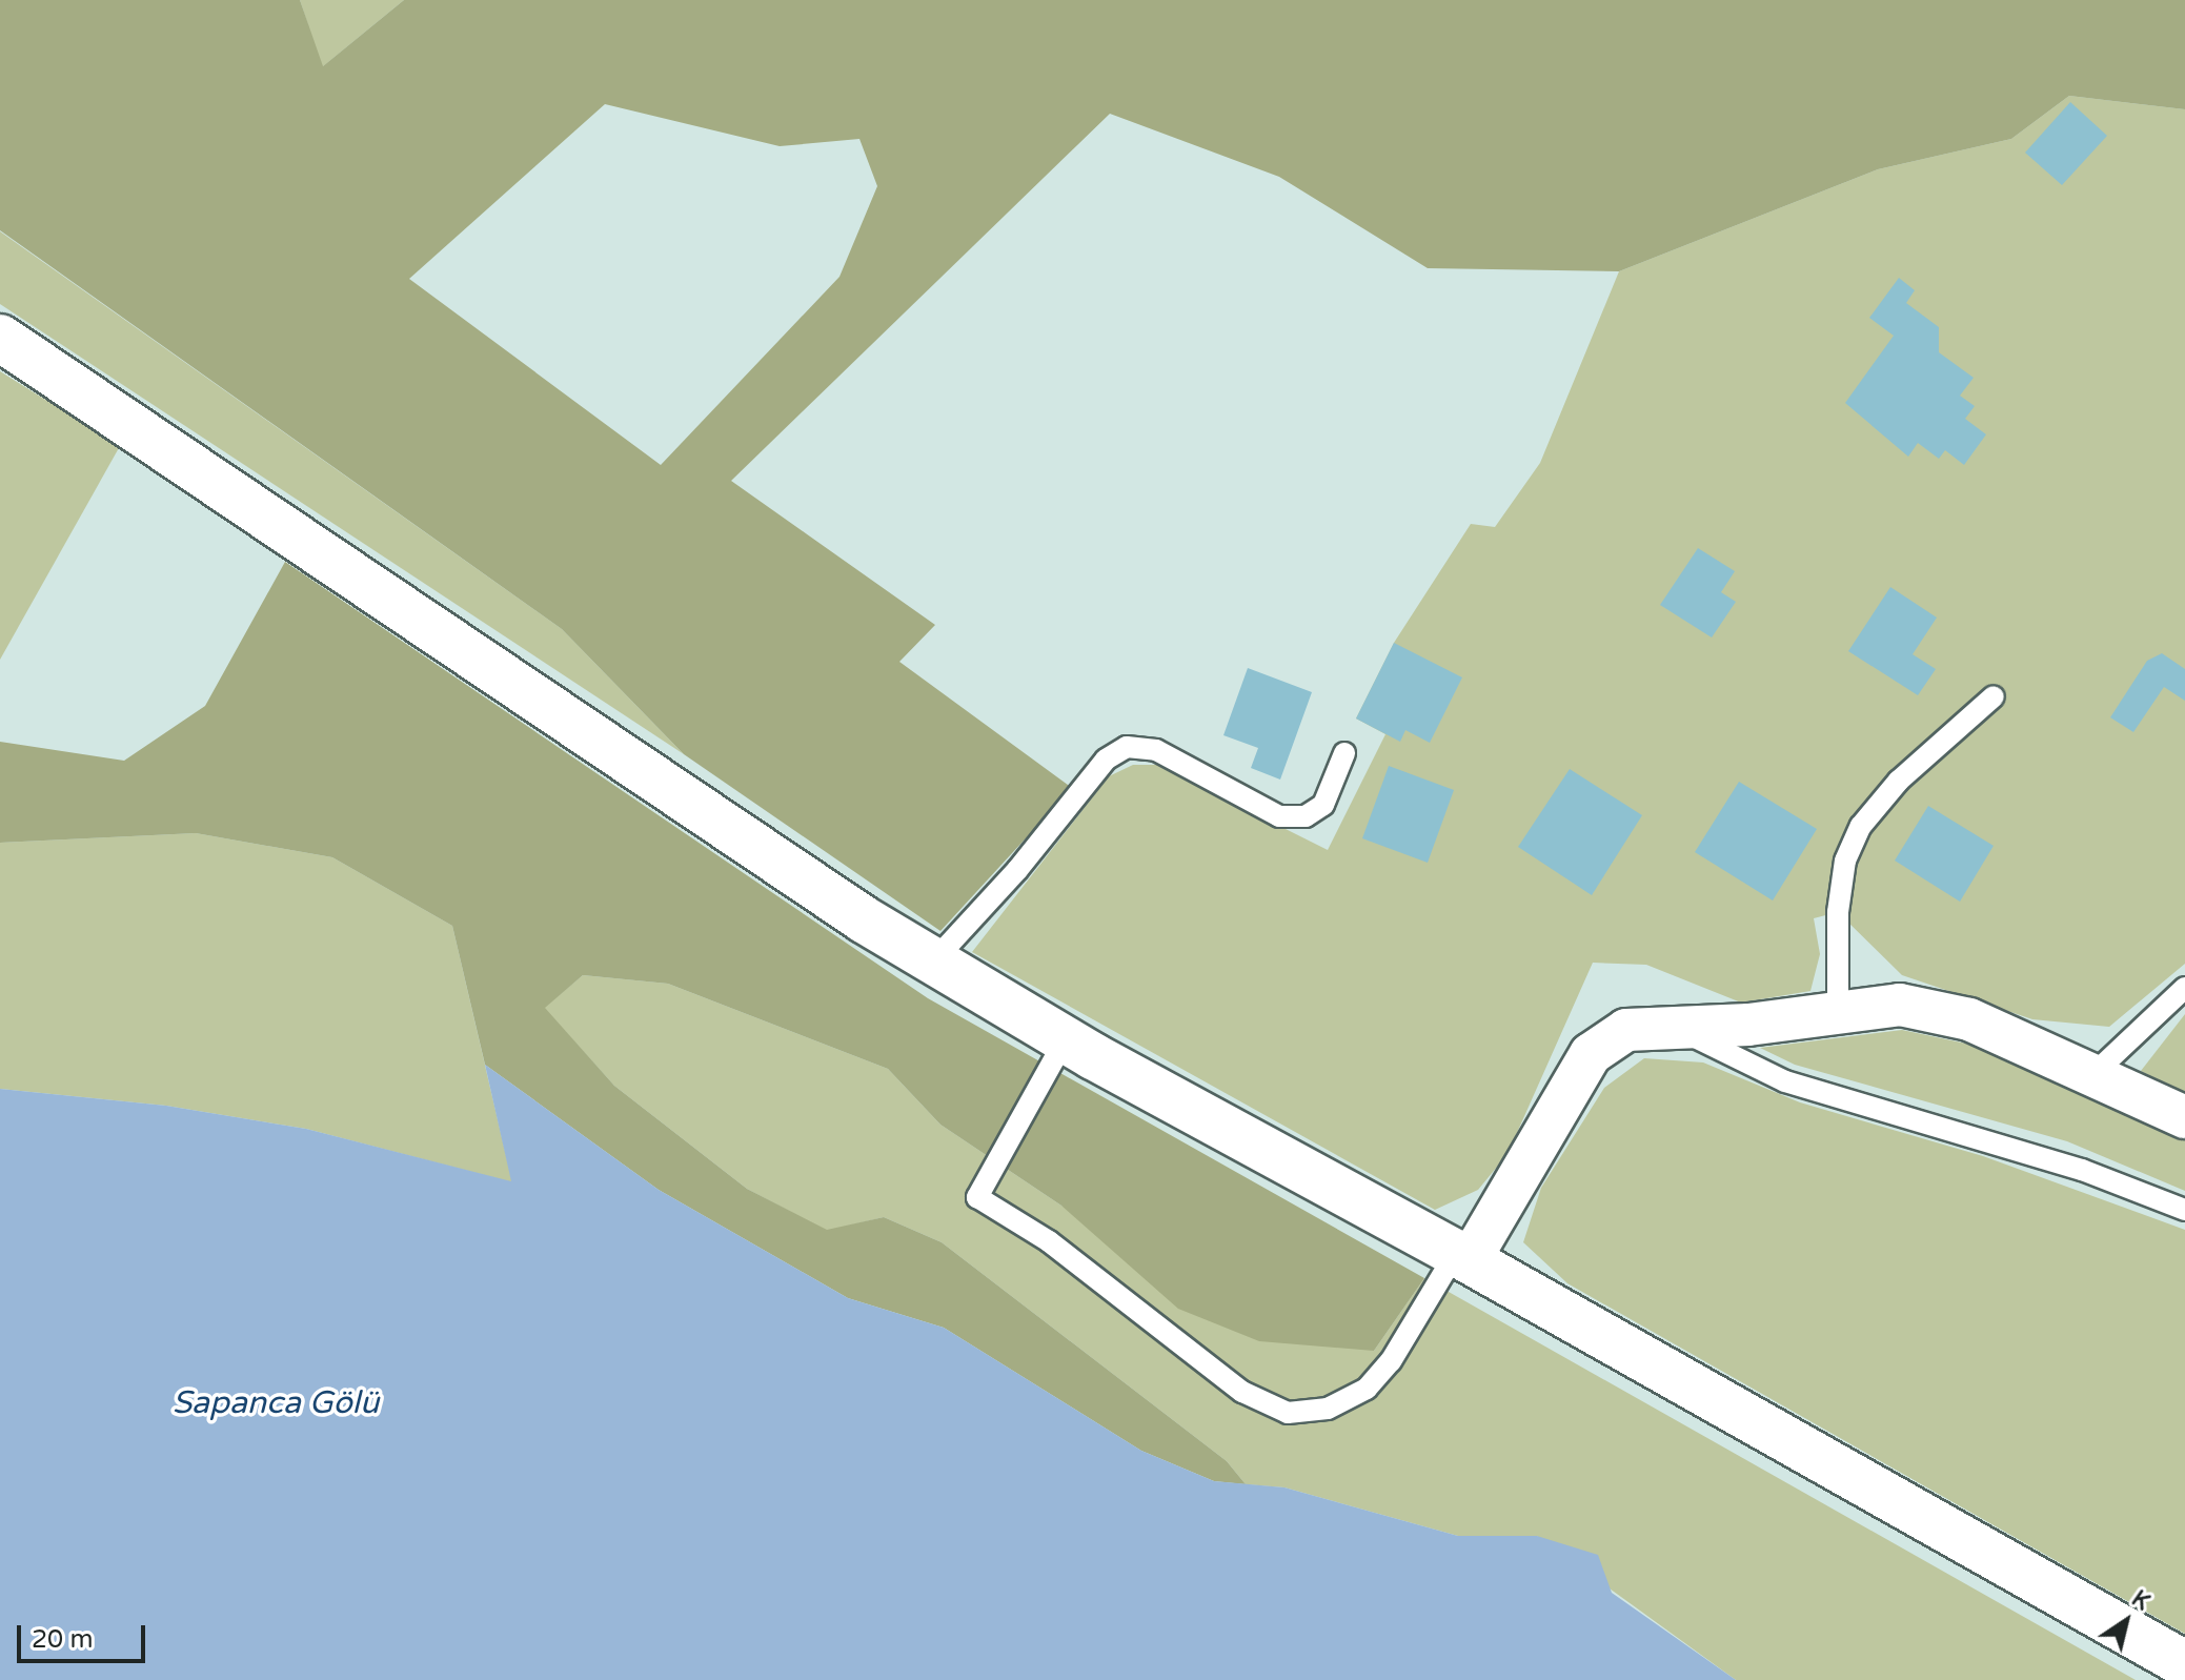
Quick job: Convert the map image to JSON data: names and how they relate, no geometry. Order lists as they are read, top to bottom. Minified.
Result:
{"water":["Sapanca Gölü"],"scale_bar":"20 m","north":"top right"}
